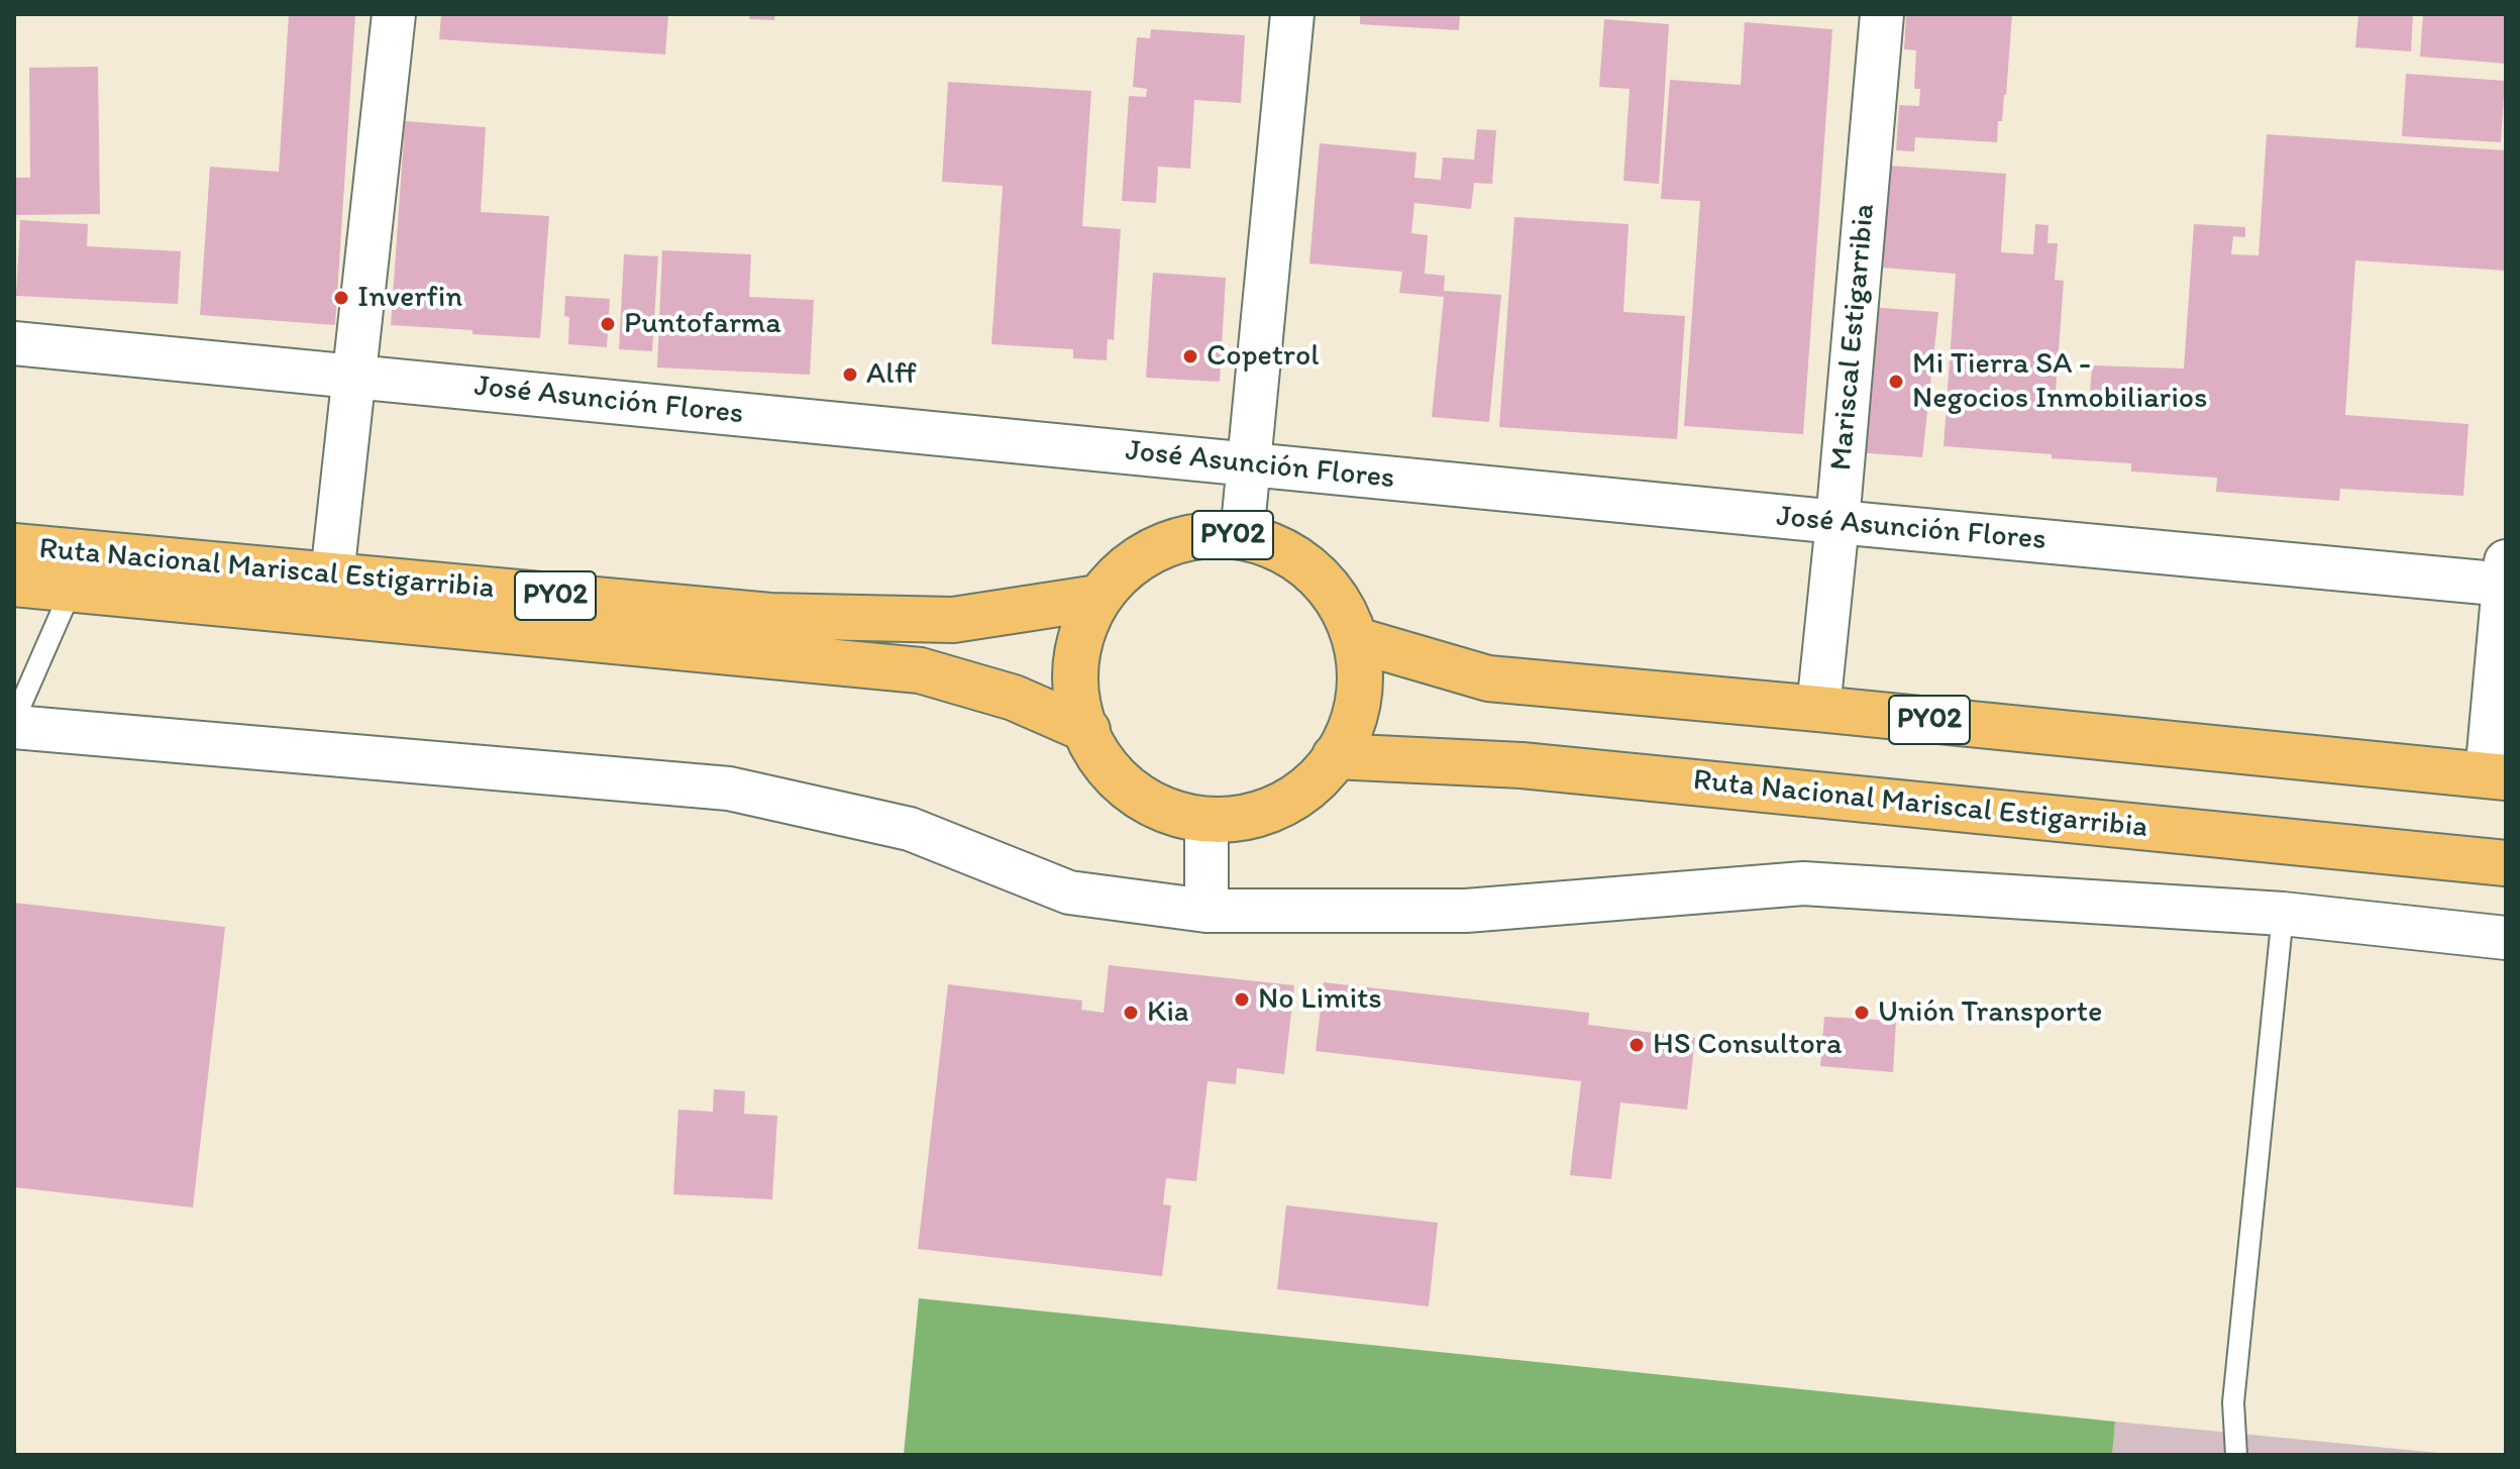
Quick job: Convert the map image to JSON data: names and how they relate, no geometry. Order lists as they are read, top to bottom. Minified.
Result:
{"streets":{"highway":["PY02","Ruta Nacional Mariscal Estigarribia"],"street":["Mariscal Estigarribia","José Asunción Flores"]},"crossings":[["Mariscal Estigarribia","José Asunción Flores"],["Mariscal Estigarribia","PY02"],["PY02","Ruta Nacional Mariscal Estigarribia"]],"places":["Inverfin","Puntofarma","Copetrol","Alff","Mi Tierra SA - Negocios Inmobiliarios","No Limits","Kia","Unión Transporte","HS Consultora"]}
